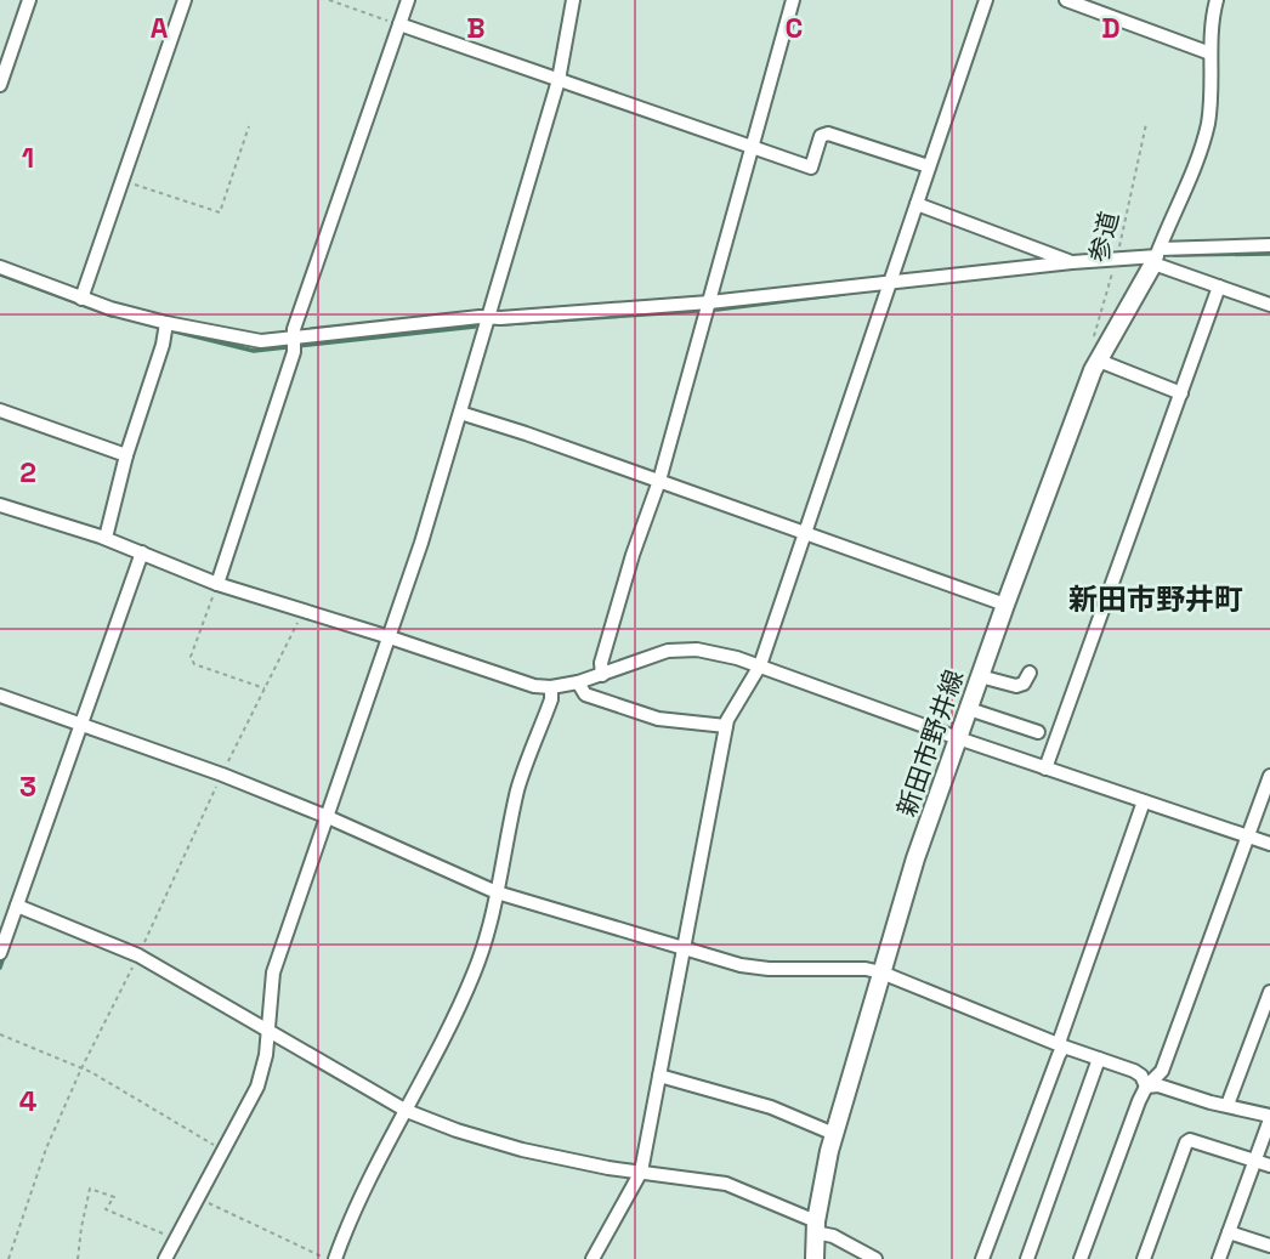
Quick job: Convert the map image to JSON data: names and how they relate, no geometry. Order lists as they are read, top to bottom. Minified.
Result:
{"streets":{"main road":["新田市野井線"],"path":["参道"]},"crossings":[["参道","新田市野井線"]],"districts":["新田市野井町"],"grid":{"columns":["A","B","C","D"],"rows":["1","2","3","4"]}}
